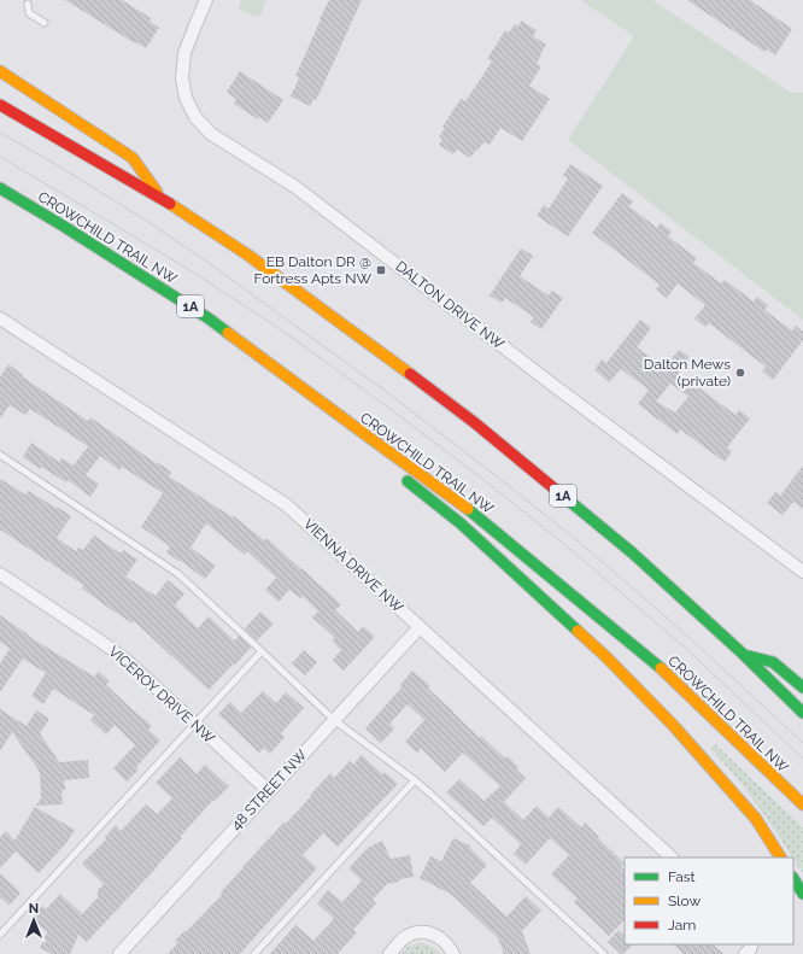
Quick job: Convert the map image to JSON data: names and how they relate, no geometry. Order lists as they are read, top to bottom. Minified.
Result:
{"streets":{"highway":["CROWCHILD TRAIL NW","1A"],"street":["DALTON DRIVE NW","VIENNA DRIVE NW","VICEROY DRIVE NW","48 STREET NW"]},"crossings":[["VIENNA DRIVE NW","48 STREET NW"],["VICEROY DRIVE NW","48 STREET NW"]],"places":{"transit":["EB Dalton DR @ Fortress Apts NW"],"other":["Dalton Mews (private)"]},"legend":["Fast","Slow","Jam"],"north":"top"}
